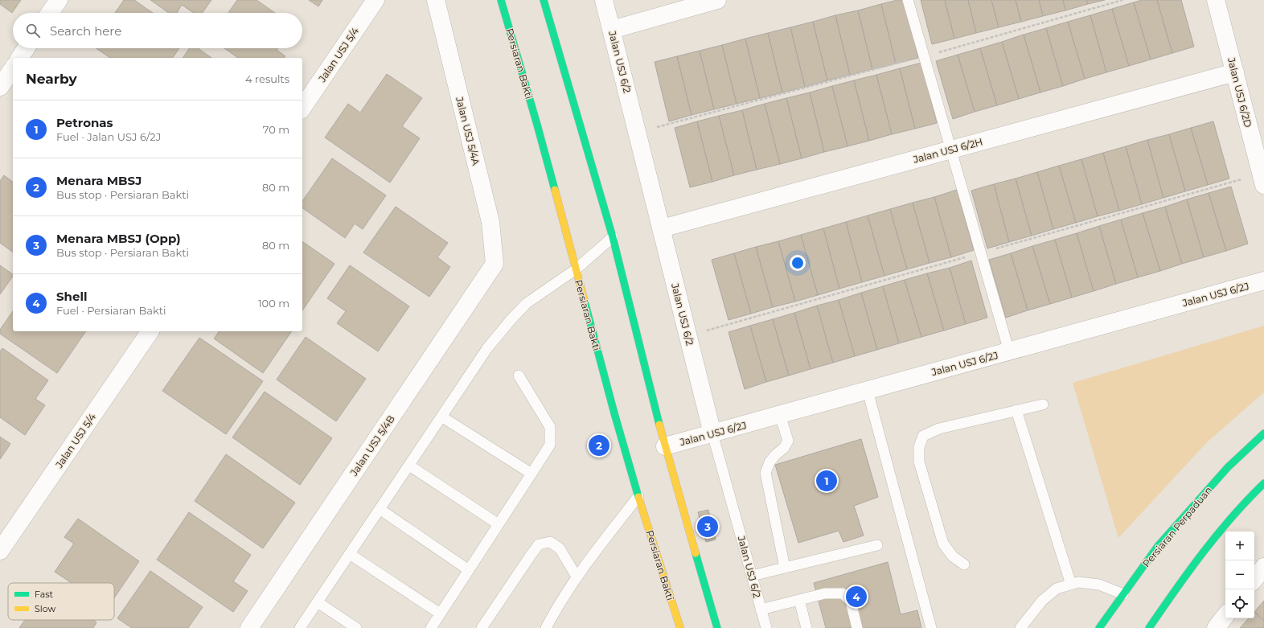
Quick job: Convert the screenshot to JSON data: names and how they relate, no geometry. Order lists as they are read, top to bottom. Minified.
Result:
{"streets":{"street":["Jalan USJ 5/4","Jalan USJ 6/2","Persiaran Bakti","Jalan USJ 6/2D","Jalan USJ 5/4A","Jalan USJ 6/2H","Jalan USJ 6/2J","Jalan USJ 5/4B","Persiaran Perpaduan"]},"crossings":[["Jalan USJ 6/2","Jalan USJ 6/2H"],["Jalan USJ 6/2","Jalan USJ 6/2J"],["Jalan USJ 6/2D","Jalan USJ 6/2H"],["Jalan USJ 5/4A","Jalan USJ 5/4B"]],"legend":["Fast","Slow"],"page":{"search":"Search here","heading":["Nearby","4 results"],"list":[{"mark":"1","name":"Petronas","note":"Fuel · Jalan USJ 6/2J","value":"70 m"},{"mark":"2","name":"Menara MBSJ","note":"Bus stop · Persiaran Bakti","value":"80 m"},{"mark":"3","name":"Menara MBSJ (Opp)","note":"Bus stop · Persiaran Bakti","value":"80 m"},{"mark":"4","name":"Shell","note":"Fuel · Persiaran Bakti","value":"100 m"}],"pins":["2","1","3","4"],"map_buttons":["+","−"]}}
